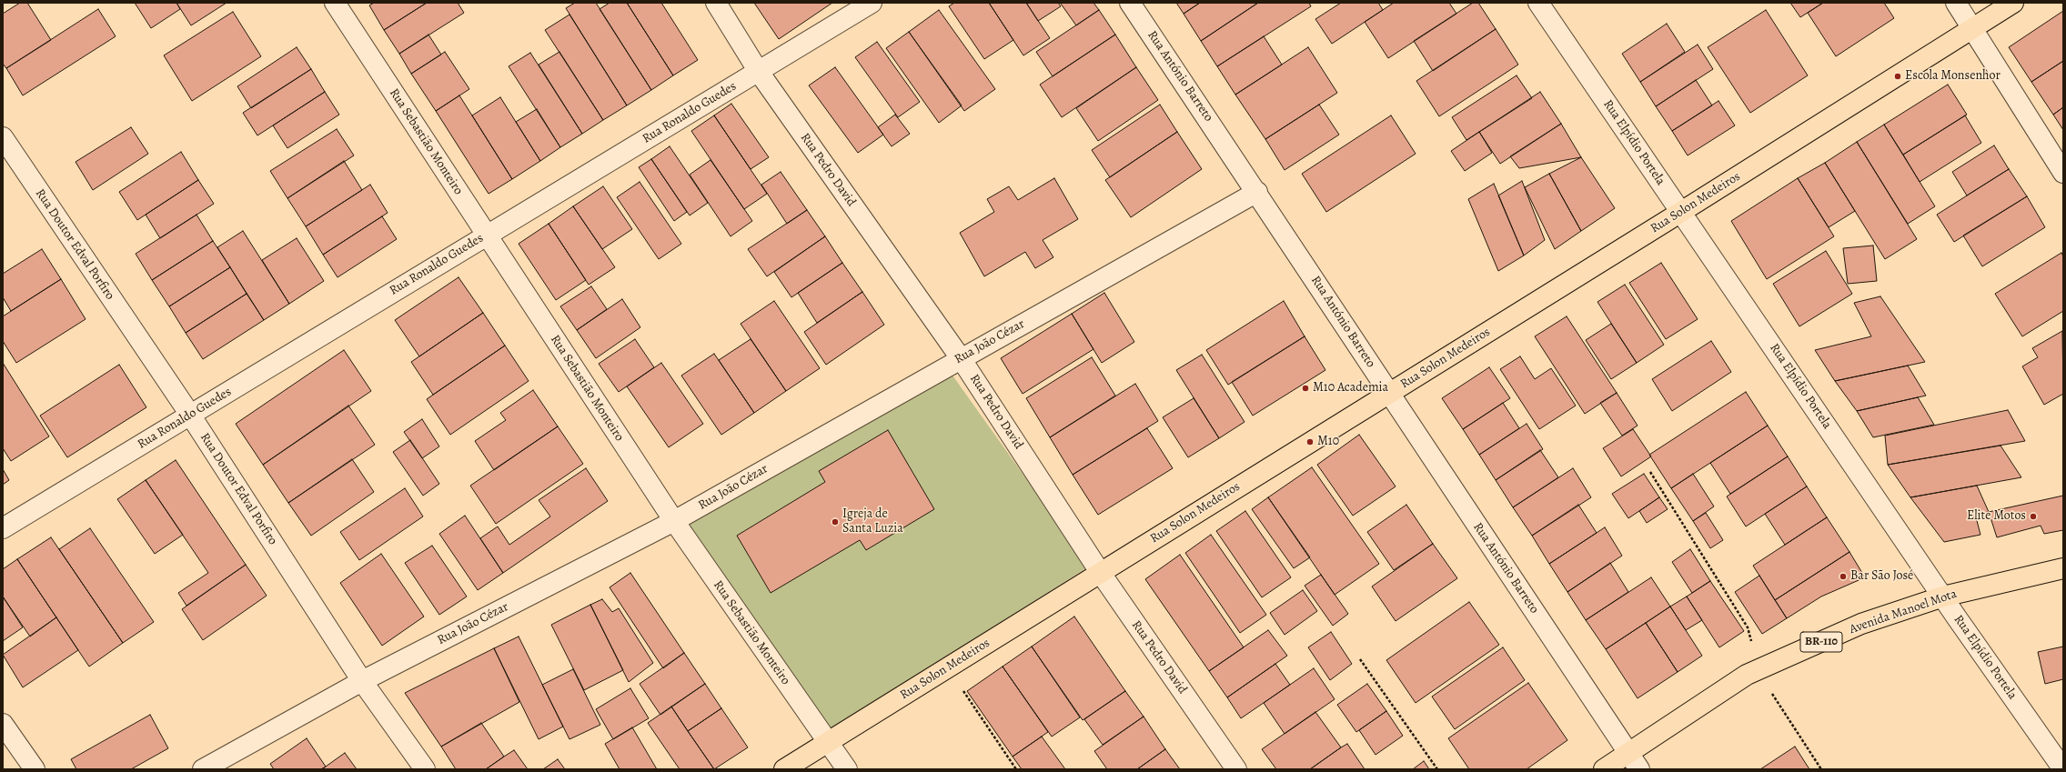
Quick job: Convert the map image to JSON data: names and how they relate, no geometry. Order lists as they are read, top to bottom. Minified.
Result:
{"streets":{"main road":["Rua Solon Medeiros","Avenida Manoel Mota","BR-110"],"street":["Rua António Barreto","Rua Ronaldo Guedes","Rua Sebastião Monteiro","Rua Elpídio Portela","Rua Pedro David","Rua Doutor Edval Porfiro","Rua João Cézar"]},"crossings":[["Rua António Barreto","Rua Solon Medeiros"],["Rua António Barreto","Rua João Cézar"],["Rua António Barreto","Avenida Manoel Mota"],["Rua Ronaldo Guedes","Rua Sebastião Monteiro"],["Rua Ronaldo Guedes","Rua Pedro David"],["Rua Ronaldo Guedes","Rua Doutor Edval Porfiro"],["Rua Sebastião Monteiro","Rua Solon Medeiros"],["Rua Sebastião Monteiro","Rua João Cézar"],["Rua Elpídio Portela","Rua Solon Medeiros"],["Rua Elpídio Portela","Avenida Manoel Mota"],["Rua Pedro David","Rua Solon Medeiros"],["Rua Pedro David","Rua João Cézar"],["Rua Doutor Edval Porfiro","Rua João Cézar"]],"places":["Escola Monsenhor","M10 Academia","M10","Elite Motos","Igreja de Santa Luzia","Bar São José"]}
